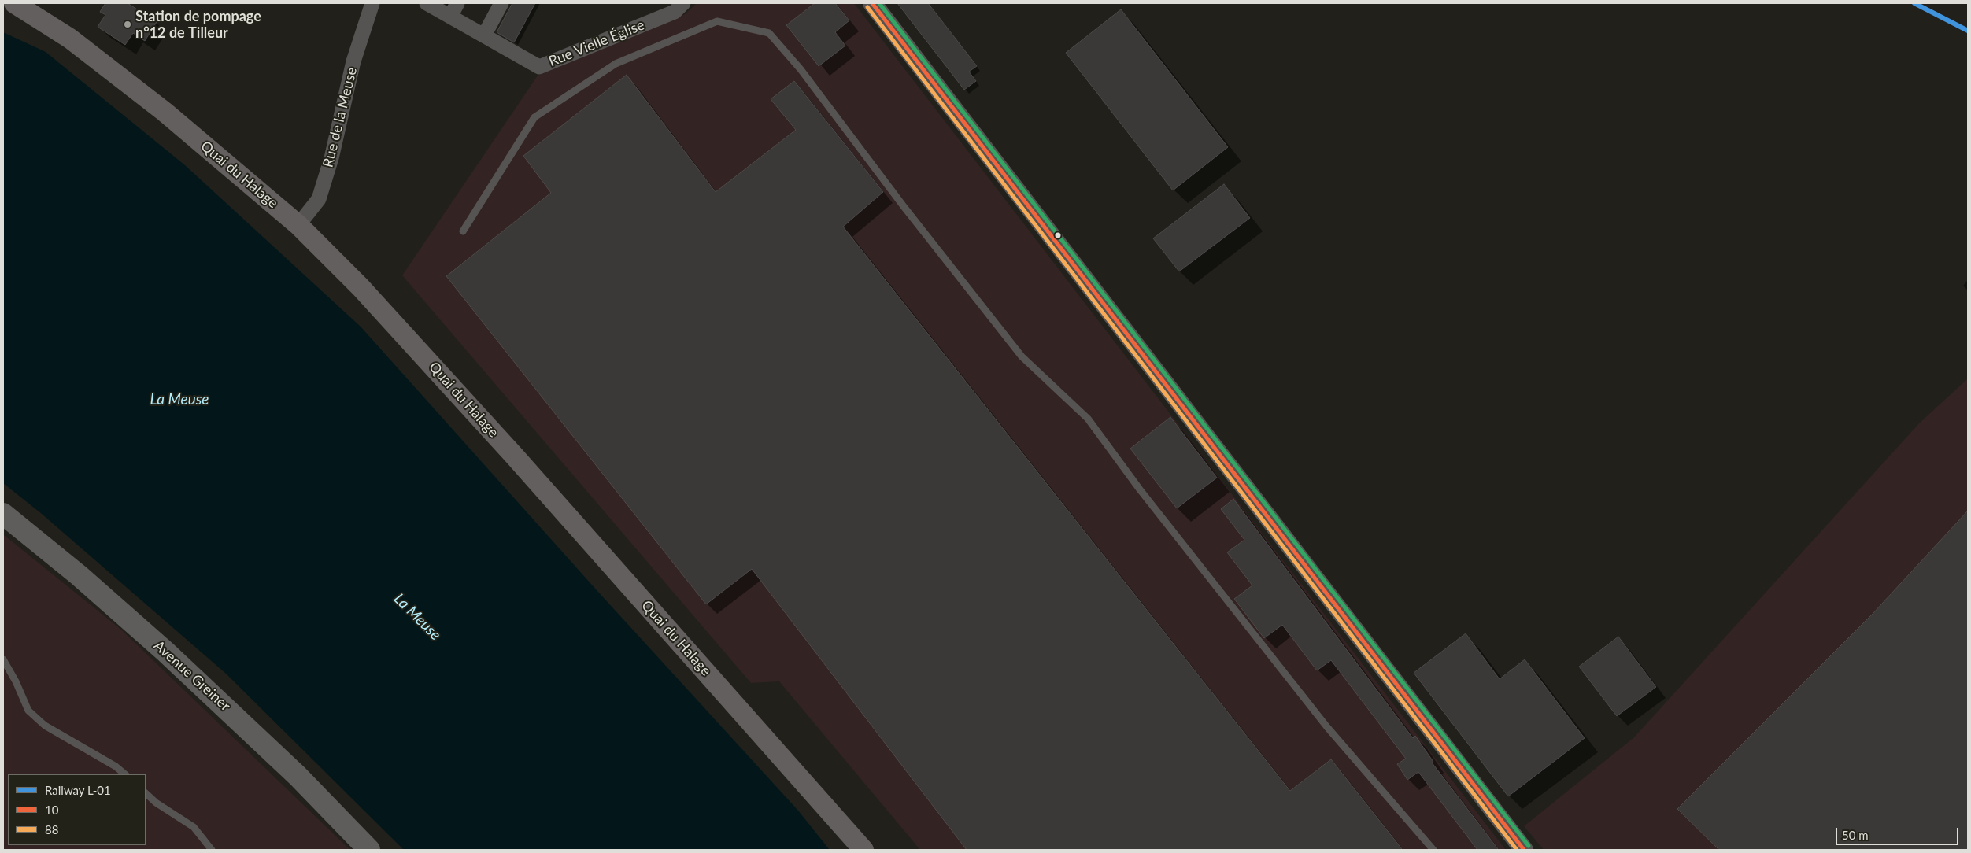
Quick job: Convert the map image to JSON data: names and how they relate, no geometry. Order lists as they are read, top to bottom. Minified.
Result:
{"streets":{"main road":["Quai du Halage","Avenue Greiner"],"street":["Rue Vielle Église","Rue de la Meuse"]},"crossings":[["Rue de la Meuse","Quai du Halage"]],"water":["La Meuse"],"places":["Station de pompage n°12 de Tilleur"],"lines":["rail line L-01","transit line 10","transit line 88"],"legend":["Railway L-01","10","88"],"scale_bar":"50 m"}
